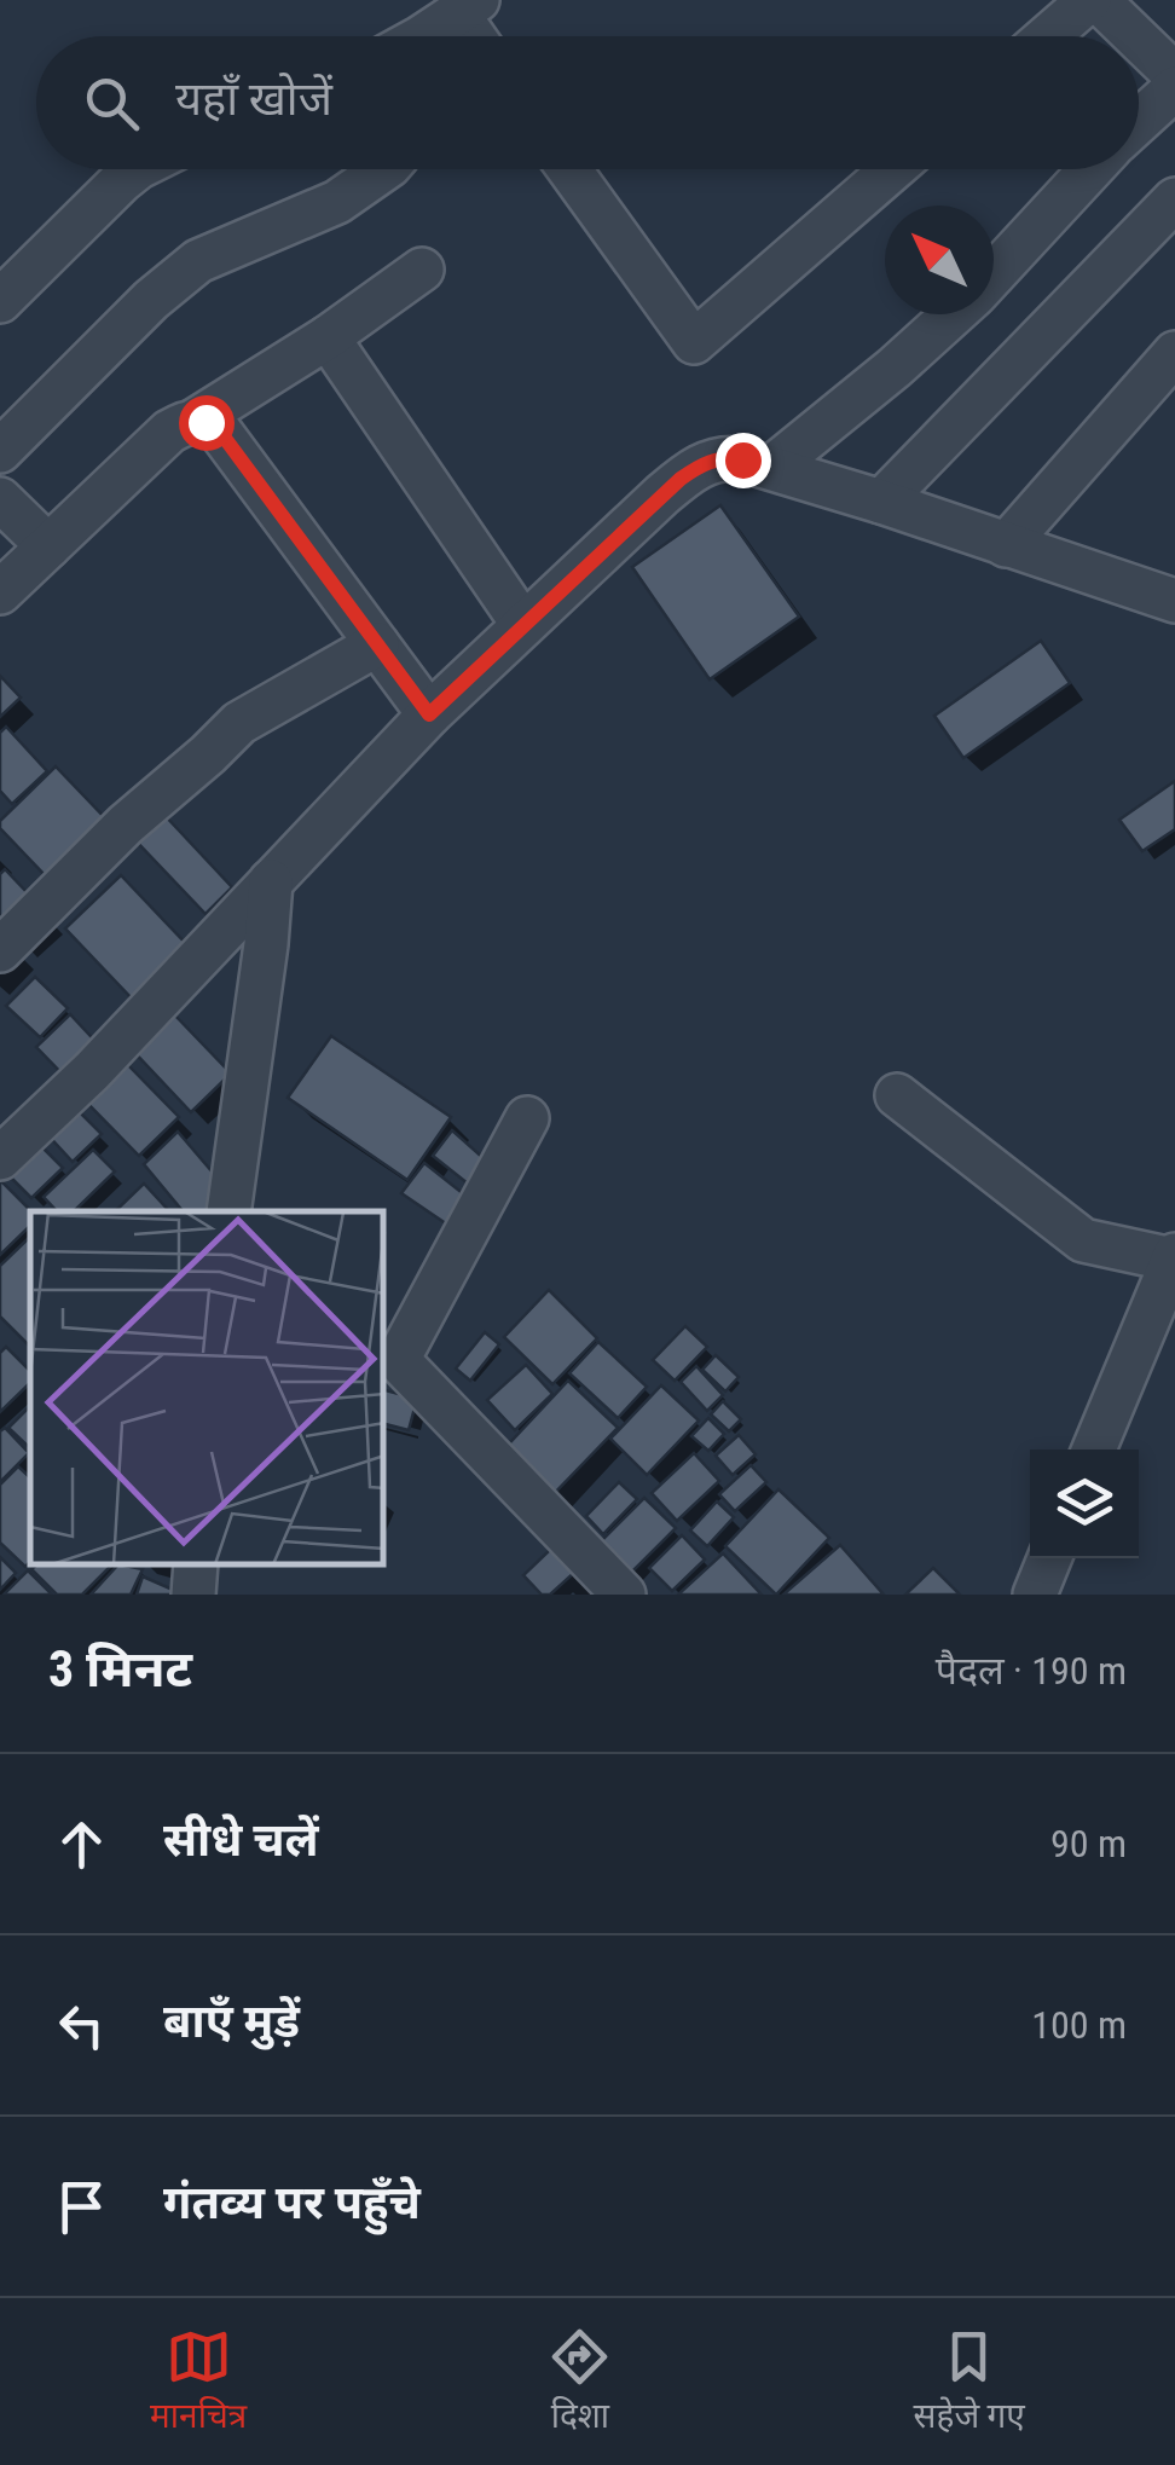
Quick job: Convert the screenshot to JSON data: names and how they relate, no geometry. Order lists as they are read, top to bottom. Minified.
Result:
{"north":"top left","page":{"search":"यहाँ खोजें","heading":["3 मिनट","पैदल · 190 m"],"list":[["सीधे चलें","90 m"],["बाएँ मुड़ें","100 m"],"गंतव्य पर पहुँचे"],"nav":["मानचित्र","दिशा","सहेजे गए"]}}
